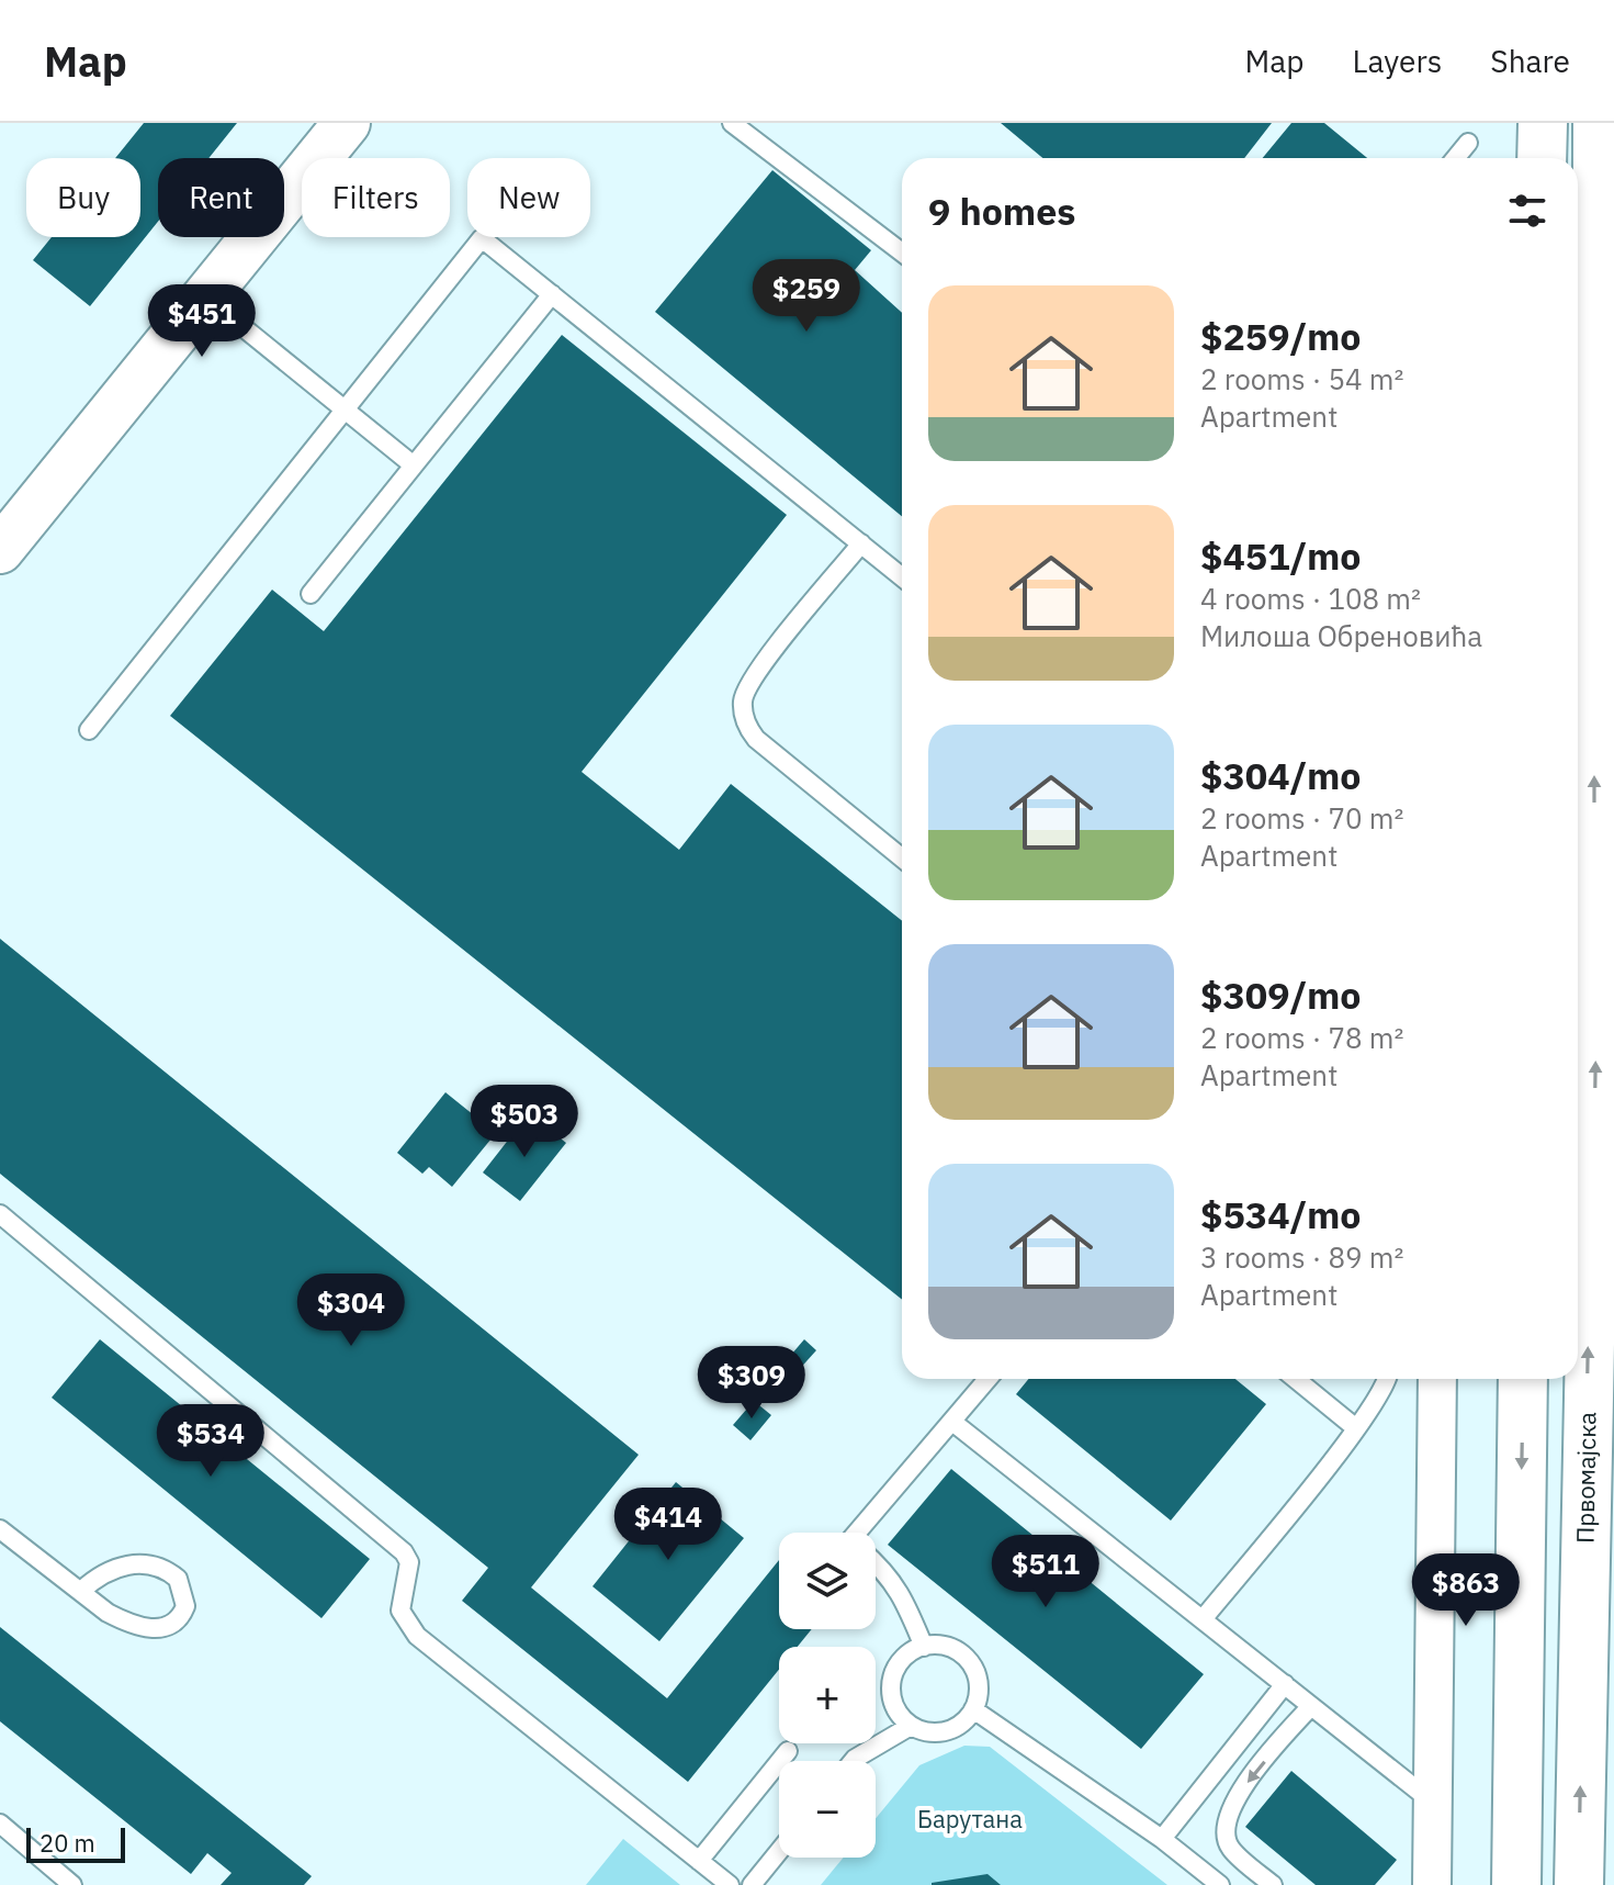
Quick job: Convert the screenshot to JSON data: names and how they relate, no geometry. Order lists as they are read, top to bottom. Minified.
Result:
{"streets":{"main road":["Првомајска"]},"parks":["Барутана"],"scale_bar":"20 m","page":{"header":"Map","nav":["Map","Layers","Share"],"chip":["Buy","Rent","Filters","New"],"heading":"9 homes","price":["$259","$451","$503","$304","$309","$534","$414","$511","$863"],"list":[{"name":"$259/mo","note":"2 rooms · 54 m² · Apartment"},{"name":"$451/mo","note":"4 rooms · 108 m² · Милоша Обреновића"},{"name":"$304/mo","note":"2 rooms · 70 m² · Apartment"},{"name":"$309/mo","note":"2 rooms · 78 m² · Apartment"},{"name":"$534/mo","note":"3 rooms · 89 m² · Apartment"}],"map_buttons":["+","−"],"scale":"20 m"}}
